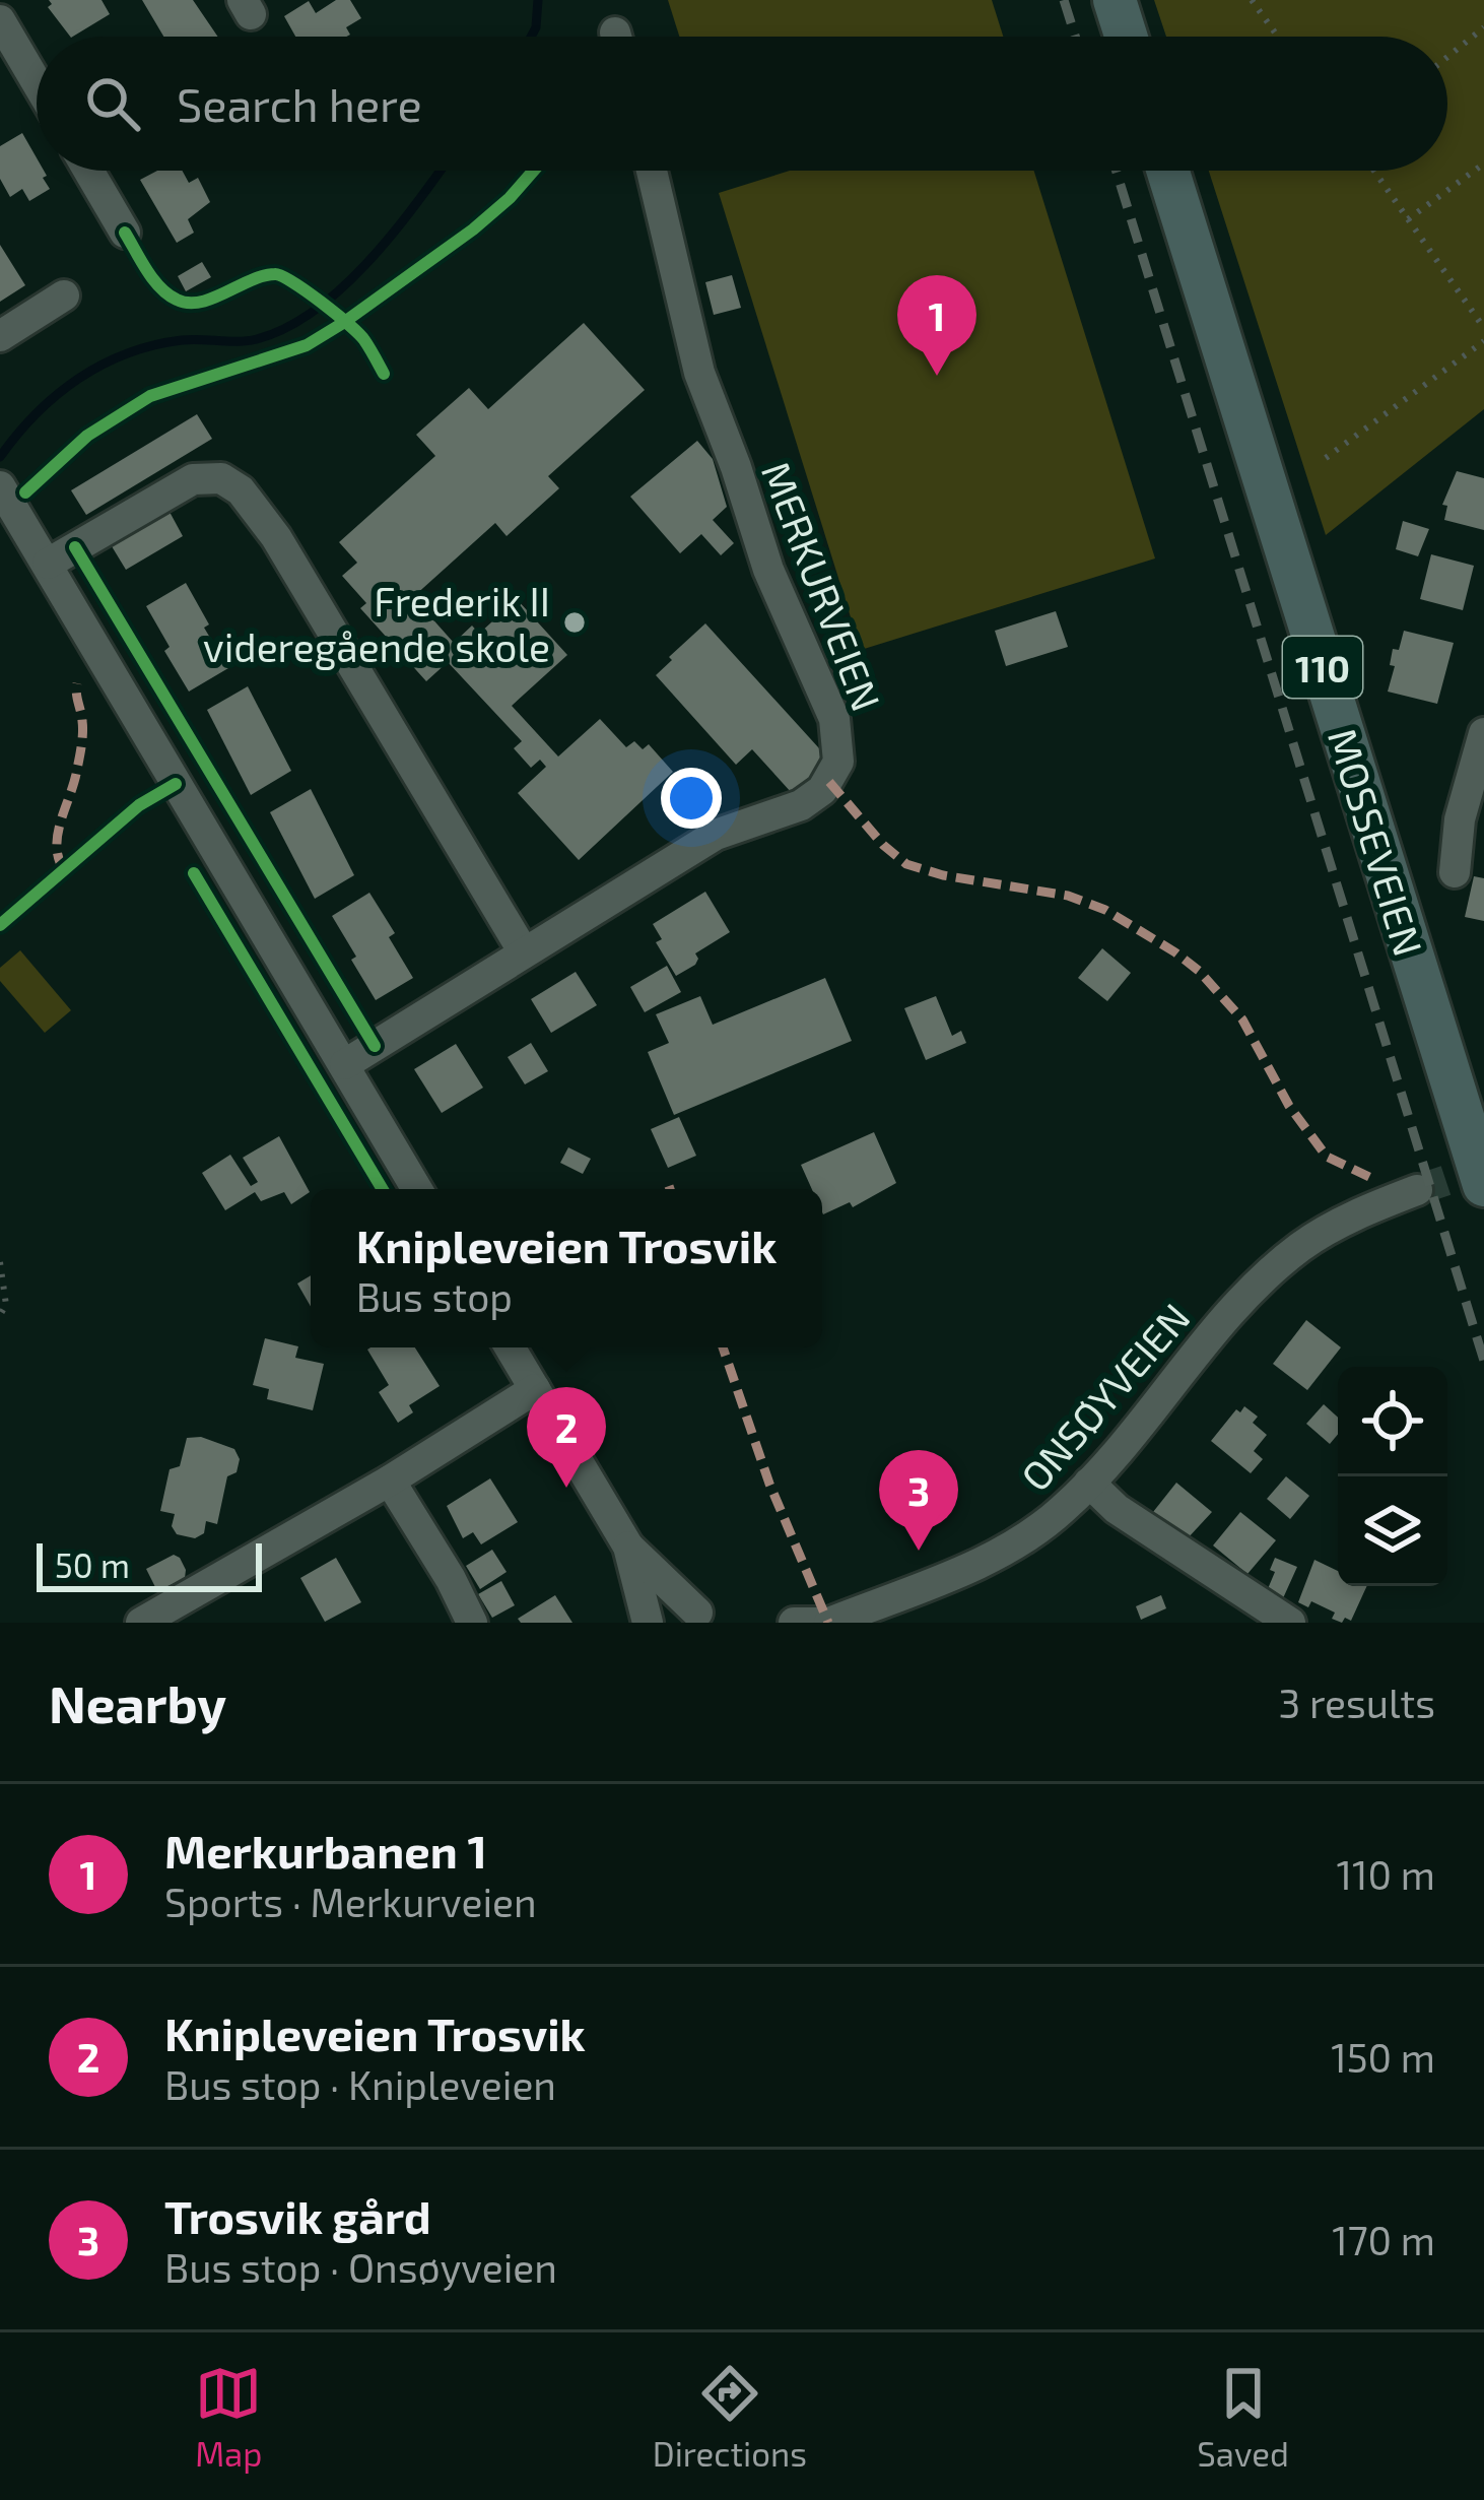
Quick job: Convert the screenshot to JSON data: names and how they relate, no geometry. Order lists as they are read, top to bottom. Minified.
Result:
{"streets":{"highway":["110","MOSSEVEIEN"],"street":["MERKURVEIEN","ONSØYVEIEN"]},"places":["Frederik II videregående skole"],"scale_bar":"50 m","page":{"search":"Search here","pins":["1","2","3"],"popup":["Knipleveien Trosvik","Bus stop"],"scale":"50 m","heading":["Nearby","3 results"],"list":[{"mark":"1","name":"Merkurbanen 1","note":"Sports · Merkurveien","value":"110 m"},{"mark":"2","name":"Knipleveien Trosvik","note":"Bus stop · Knipleveien","value":"150 m"},{"mark":"3","name":"Trosvik gård","note":"Bus stop · Onsøyveien","value":"170 m"}],"nav":["Map","Directions","Saved"]}}
